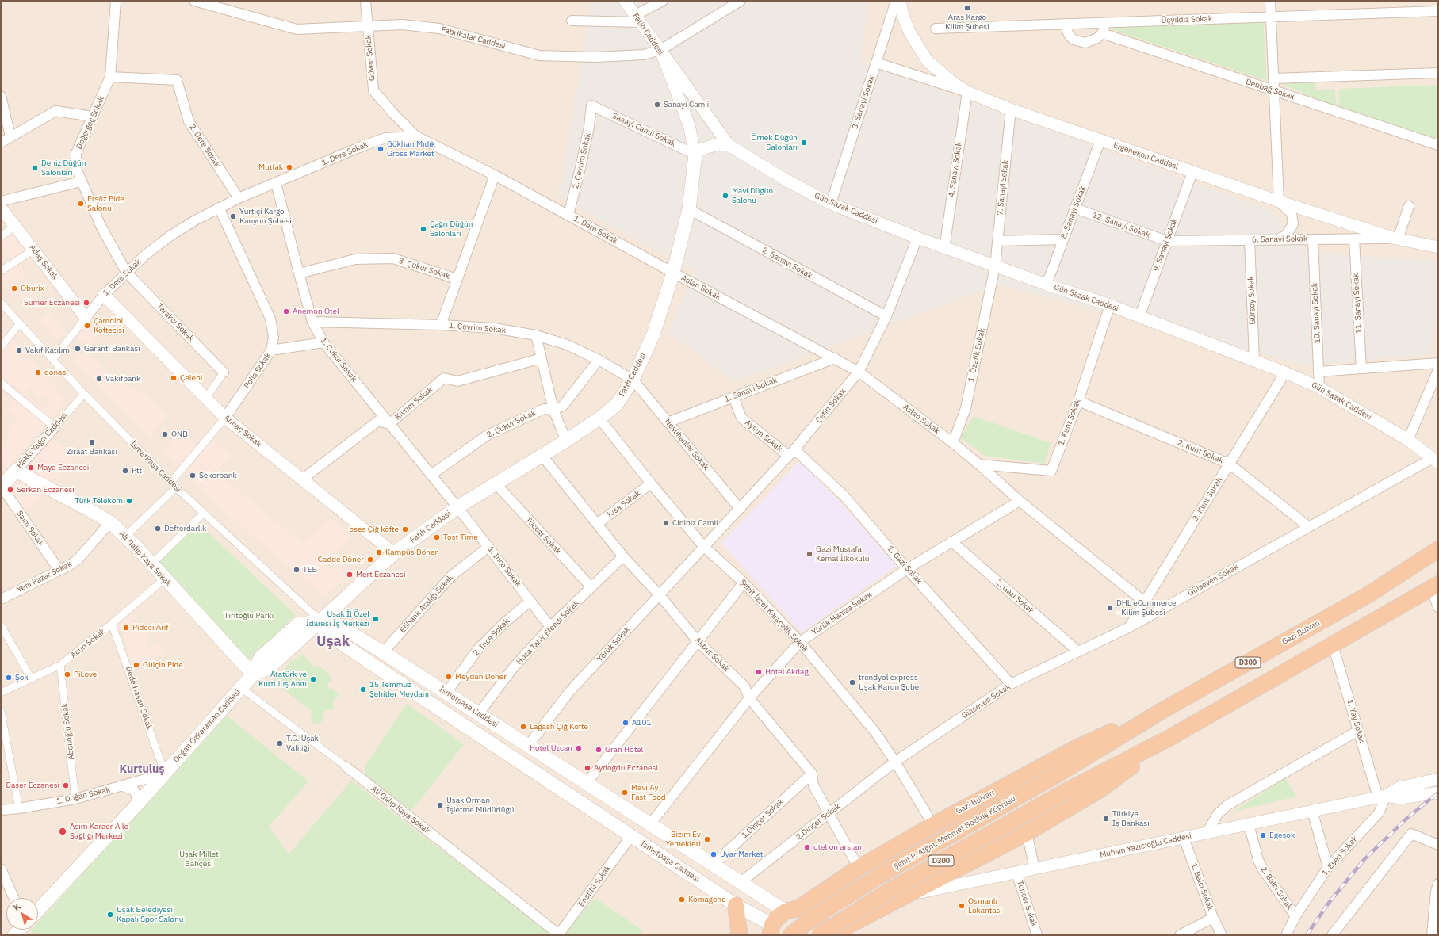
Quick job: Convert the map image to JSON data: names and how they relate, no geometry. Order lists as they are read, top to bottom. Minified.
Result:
{"streets":{"highway":["Gazi Bulvarı","D300","Şehit P. Atğm. Mehmet Bozkuş Köprüsü"],"main road":["Fatih Caddesi","Ali Galip Kaya Sokak","İsmetpaşa Caddesi","Doğan Özkaraman Caddesi"],"street":["Üçyıldız Sokak","Fabrikalar Caddesi","Güven Sokak","Debbağ Sokak","3. Sanayi Sokak","Değergeç Sokak","Sanayi Camii Sokak","2. Dere Sokak","1. Dere Sokak","Ergenekon Caddesi","2. Çevrim Sokak","4. Sanayi Sokak","7. Sanayi Sokak","Gün Sazak Caddesi","8. Sanayi Sokak","12. Sanayi Sokak","6. Sanayi Sokak","9. Sanayi Sokak","Adaş Sokak","2. Sanayi Sokak","3. Çukur Sokak","Aslan Sokak","Gürsoy Sokak","11. Sanayi Sokak","10. Sanayi Sokak","Tarakcı Sokak","1. Çevrim Sokak","1. Özatik Sokak","1. Çukur Sokak","Polis Sokak","1. Sanayi Sokak","Kıvrım Sokak","Çetin Sokak","1. Kunt Sokak","2. Çukur Sokak","Annaç Sokak","Aysun Sokak","Hakkı Yağcı Caddesi","Neslihanlar Sokak","2. Kunt Sokak","İsmetPaşa Caddesi","3. Kunt Sokak","Kısa Sokak","Saim Sokak","Tüccar Sokak","1. Gazi Sokak","1. İnce Sokak","Yeni Pazar Sokak","Gülseven Sokak","2. Gazi Sokak","Etibank Aralığı Sokak","Yörük Hamza Sokak","Şehit İzzet Karaçelik Sokak","Hoca Tahir Efendi Sokak","2. İnce Sokak","Acun Sokak","Yörük Sokak","Akbur Sokak","Dede Hasan Sokak","1. Yay Sokak","Abdiloğlu Sokak","1. Doğan Sokak","1.Dinçer Sokak","2.Dinçer Sokak","Muhsin Yazıcıoğlu Caddesi","1. Esen Sokak","Enstitü Sokak","1. Balcı Sokak","2. Balcı Sokak","Tuncer Sokak"]},"crossings":[["Fatih Caddesi","Fabrikalar Caddesi"],["Fatih Caddesi","Sanayi Camii Sokak"],["Fatih Caddesi","1. Dere Sokak"],["Fatih Caddesi","2. Sanayi Sokak"],["Fatih Caddesi","Aslan Sokak"],["Fatih Caddesi","1. Çevrim Sokak"],["Fatih Caddesi","1. Çukur Sokak"],["Fatih Caddesi","Annaç Sokak"],["Fatih Caddesi","Neslihanlar Sokak"],["Fatih Caddesi","İsmetPaşa Caddesi"],["Fatih Caddesi","Tüccar Sokak"],["Fatih Caddesi","1. İnce Sokak"],["Fatih Caddesi","Şehit İzzet Karaçelik Sokak"],["Fatih Caddesi","Akbur Sokak"],["Fatih Caddesi","İsmetpaşa Caddesi"],["Fatih Caddesi","Doğan Özkaraman Caddesi"],["Fabrikalar Caddesi","Güven Sokak"],["Güven Sokak","1. Dere Sokak"],["3. Sanayi Sokak","Gün Sazak Caddesi"],["Değergeç Sokak","2. Dere Sokak"],["Değergeç Sokak","1. Dere Sokak"],["Değergeç Sokak","Tarakcı Sokak"],["Sanayi Camii Sokak","2. Çevrim Sokak"],["2. Dere Sokak","1. Dere Sokak"],["1. Dere Sokak","2. Çevrim Sokak"],["1. Dere Sokak","Adaş Sokak"],["1. Dere Sokak","Aslan Sokak"],["1. Dere Sokak","Tarakcı Sokak"],["1. Dere Sokak","1. Çukur Sokak"],["1. Dere Sokak","Polis Sokak"],["1. Dere Sokak","Annaç Sokak"],["1. Dere Sokak","İsmetPaşa Caddesi"],["Ergenekon Caddesi","4. Sanayi Sokak"],["Ergenekon Caddesi","7. Sanayi Sokak"],["Ergenekon Caddesi","8. Sanayi Sokak"],["Ergenekon Caddesi","6. Sanayi Sokak"],["Ergenekon Caddesi","9. Sanayi Sokak"],["4. Sanayi Sokak","Gün Sazak Caddesi"],["7. Sanayi Sokak","Gün Sazak Caddesi"],["7. Sanayi Sokak","1. Özatik Sokak"],["Gün Sazak Caddesi","8. Sanayi Sokak"],["Gün Sazak Caddesi","9. Sanayi Sokak"],["Gün Sazak Caddesi","Gürsoy Sokak"],["Gün Sazak Caddesi","10. Sanayi Sokak"],["Gün Sazak Caddesi","1. Özatik Sokak"],["Gün Sazak Caddesi","Çetin Sokak"],["Gün Sazak Caddesi","1. Kunt Sokak"],["Gün Sazak Caddesi","3. Kunt Sokak"],["Gün Sazak Caddesi","Gülseven Sokak"],["8. Sanayi Sokak","12. Sanayi Sokak"],["12. Sanayi Sokak","6. Sanayi Sokak"],["12. Sanayi Sokak","9. Sanayi Sokak"],["6. Sanayi Sokak","9. Sanayi Sokak"],["6. Sanayi Sokak","Gürsoy Sokak"],["6. Sanayi Sokak","11. Sanayi Sokak"],["6. Sanayi Sokak","10. Sanayi Sokak"],["2. Sanayi Sokak","Çetin Sokak"],["3. Çukur Sokak","1. Çukur Sokak"],["Aslan Sokak","1. Özatik Sokak"],["Aslan Sokak","1. Sanayi Sokak"],["Aslan Sokak","Çetin Sokak"],["Aslan Sokak","1. Kunt Sokak"],["Aslan Sokak","3. Kunt Sokak"],["Aslan Sokak","Yörük Hamza Sokak"],["1. Çevrim Sokak","1. Çukur Sokak"],["1. Çevrim Sokak","2. Çukur Sokak"],["1. Çevrim Sokak","Neslihanlar Sokak"],["1. Çukur Sokak","Kıvrım Sokak"],["1. Çukur Sokak","2. Çukur Sokak"],["1. Çukur Sokak","1. İnce Sokak"],["Polis Sokak","Annaç Sokak"],["Polis Sokak","İsmetPaşa Caddesi"],["Polis Sokak","Ali Galip Kaya Sokak"],["1. Sanayi Sokak","Aysun Sokak"],["1. Sanayi Sokak","Neslihanlar Sokak"],["Kıvrım Sokak","Annaç Sokak"],["Çetin Sokak","Aysun Sokak"],["Çetin Sokak","Neslihanlar Sokak"],["Çetin Sokak","1. Gazi Sokak"],["Çetin Sokak","Şehit İzzet Karaçelik Sokak"],["Çetin Sokak","Yörük Sokak"],["1. Kunt Sokak","2. Kunt Sokak"],["Aysun Sokak","1. Gazi Sokak"],["Hakkı Yağcı Caddesi","İsmetPaşa Caddesi"],["Hakkı Yağcı Caddesi","Saim Sokak"],["Hakkı Yağcı Caddesi","Ali Galip Kaya Sokak"],["2. Kunt Sokak","3. Kunt Sokak"],["2. Kunt Sokak","Gülseven Sokak"],["İsmetPaşa Caddesi","İsmetpaşa Caddesi"],["İsmetPaşa Caddesi","Doğan Özkaraman Caddesi"],["3. Kunt Sokak","Gülseven Sokak"],["Kısa Sokak","Şehit İzzet Karaçelik Sokak"],["Kısa Sokak","Akbur Sokak"],["Saim Sokak","Ali Galip Kaya Sokak"],["Saim Sokak","Yeni Pazar Sokak"],["Tüccar Sokak","Hoca Tahir Efendi Sokak"],["Ali Galip Kaya Sokak","Yeni Pazar Sokak"],["Ali Galip Kaya Sokak","Acun Sokak"],["Ali Galip Kaya Sokak","Doğan Özkaraman Caddesi"],["Ali Galip Kaya Sokak","Enstitü Sokak"],["1. Gazi Sokak","Gülseven Sokak"],["1. Gazi Sokak","Yörük Hamza Sokak"],["1. İnce Sokak","Etibank Aralığı Sokak"],["1. İnce Sokak","Hoca Tahir Efendi Sokak"],["1. İnce Sokak","2. İnce Sokak"],["Gülseven Sokak","2. Gazi Sokak"],["Gülseven Sokak","Şehit İzzet Karaçelik Sokak"],["Gülseven Sokak","2.Dinçer Sokak"],["2. Gazi Sokak","Yörük Hamza Sokak"],["Etibank Aralığı Sokak","İsmetpaşa Caddesi"],["Yörük Hamza Sokak","Şehit İzzet Karaçelik Sokak"],["Yörük Hamza Sokak","Akbur Sokak"],["Yörük Hamza Sokak","İsmetpaşa Caddesi"],["Şehit İzzet Karaçelik Sokak","Gazi Bulvarı"],["Şehit İzzet Karaçelik Sokak","Yörük Sokak"],["Şehit İzzet Karaçelik Sokak","2.Dinçer Sokak"],["Hoca Tahir Efendi Sokak","Akbur Sokak"],["Hoca Tahir Efendi Sokak","İsmetpaşa Caddesi"],["Gazi Bulvarı","Akbur Sokak"],["Gazi Bulvarı","İsmetpaşa Caddesi"],["Gazi Bulvarı","Şehit P. Atğm. Mehmet Bozkuş Köprüsü"],["2. İnce Sokak","İsmetpaşa Caddesi"],["Acun Sokak","Dede Hasan Sokak"],["Acun Sokak","Abdiloğlu Sokak"],["Yörük Sokak","Akbur Sokak"],["Yörük Sokak","İsmetpaşa Caddesi"],["Akbur Sokak","1.Dinçer Sokak"],["Akbur Sokak","2.Dinçer Sokak"],["D300","1. Yay Sokak"],["Dede Hasan Sokak","Doğan Özkaraman Caddesi"],["Dede Hasan Sokak","1. Doğan Sokak"],["İsmetpaşa Caddesi","Doğan Özkaraman Caddesi"],["İsmetpaşa Caddesi","1.Dinçer Sokak"],["İsmetpaşa Caddesi","2.Dinçer Sokak"],["İsmetpaşa Caddesi","Enstitü Sokak"],["1. Yay Sokak","Muhsin Yazıcıoğlu Caddesi"],["1. Yay Sokak","1. Esen Sokak"],["Doğan Özkaraman Caddesi","1. Doğan Sokak"],["Abdiloğlu Sokak","1. Doğan Sokak"],["Muhsin Yazıcıoğlu Caddesi","1. Esen Sokak"],["Muhsin Yazıcıoğlu Caddesi","1. Balcı Sokak"],["Muhsin Yazıcıoğlu Caddesi","2. Balcı Sokak"],["Muhsin Yazıcıoğlu Caddesi","Tuncer Sokak"],["1. Esen Sokak","2. Balcı Sokak"]],"districts":["Uşak","Kurtuluş"],"parks":["Tiritoğlu Parkı","Uşak Millet Bahçesi"],"places":["Aras Kargo Kilim Şubesi","Sanayi Camii","Örnek Düğün Salonları","Gökhan Mıdık Gross Market","Mutfak","Deniz Düğün Salonları","Mavi Düğün Salonu","Ersöz Pide Salonu","Yurtiçi Kargo Kanyon Şubesi","Çağrı Düğün Salonları","Oburix","Sümer Eczanesi","Anemon Otel","Çamdibi Köftecisi","Garanti Bankası","Vakıf Katılım","donas","Çelebi","Vakıfbank","QNB","Ziraat Bankası","Maya Eczanesi","Ptt","Şekerbank","Serkan Eczanesi","Türk Telekom","Cinibiz Camii","Defterdarlık","oses Çiğ köfte","Tost Time","Kampüs Döner","Gazi Mustafa Kemal İlkokulu","Cadde Döner","TEB","Mert Eczanesi","DHL eCommerce - Kilim Şubesi","Uşak İl Özel İdaresi İş Merkezi","Pideci Arif","Gülçin Pide","Hotel Akdağ","PiLove","Meydan Döner","Şok","Atatürk ve Kurtuluş Anıtı","trendyol express Uşak Karun Şube","15 Temmuz Şehitler Meydanı","A101","Lagash Çiğ Köfte","T.C. Uşak Valiliği","Hotel Uzcan","Gran Hotel","Aydoğdu Eczanesi","Başer Eczanesi","Mavi Ay Fast Food","Uşak Orman İşletme Müdürlüğü","Türkiye İş Bankası","Asım Karaer Aile Sağlığı Merkezi","Egeşok","Bizim Ev Yemekleri","otel on arslan","Uyar Market","Komagene","Osmanlı Lokantası","Uşak Belediyesi Kapalı Spor Salonu"],"north":"top left"}
